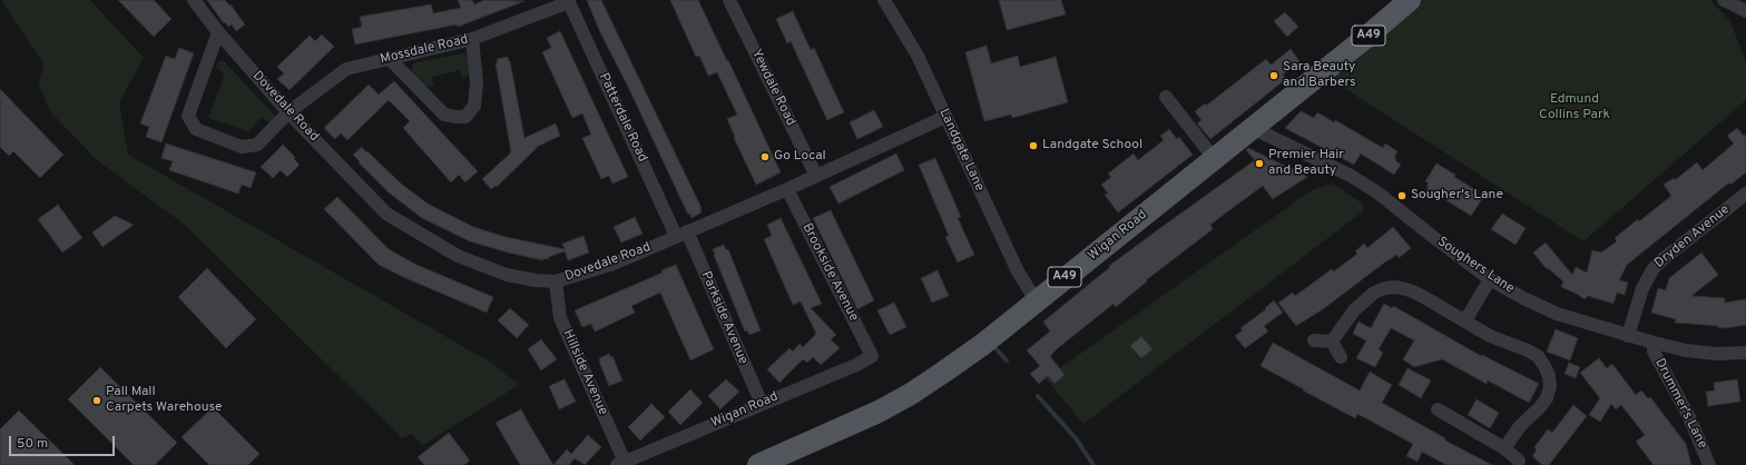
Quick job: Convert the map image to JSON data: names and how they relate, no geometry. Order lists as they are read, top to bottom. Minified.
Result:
{"streets":{"main road":["A49","Wigan Road"],"street":["Mossdale Road","Yewdale Road","Dovedale Road","Patterdale Road","Landgate Lane","Dryden Avenue","Soughers Lane","Brookside Avenue","Parkside Avenue","Hillside Avenue","Drummer's Lane"]},"crossings":[["Mossdale Road","Dovedale Road"],["Mossdale Road","Patterdale Road"],["Yewdale Road","Dovedale Road"],["Dovedale Road","Patterdale Road"],["Dovedale Road","Landgate Lane"],["Dovedale Road","Brookside Avenue"],["Dovedale Road","Parkside Avenue"],["Dovedale Road","Hillside Avenue"],["Patterdale Road","Parkside Avenue"],["Landgate Lane","Wigan Road"],["Wigan Road","Soughers Lane"],["Wigan Road","Brookside Avenue"],["Wigan Road","Parkside Avenue"],["Wigan Road","Hillside Avenue"],["Dryden Avenue","Soughers Lane"],["Soughers Lane","Drummer's Lane"]],"parks":["Edmund Collins Park"],"places":["Sara Beauty and Barbers","Landgate School","Go Local","Premier Hair and Beauty","Sougher's Lane","Pall Mall Carpets Warehouse"],"scale_bar":"50 m"}
